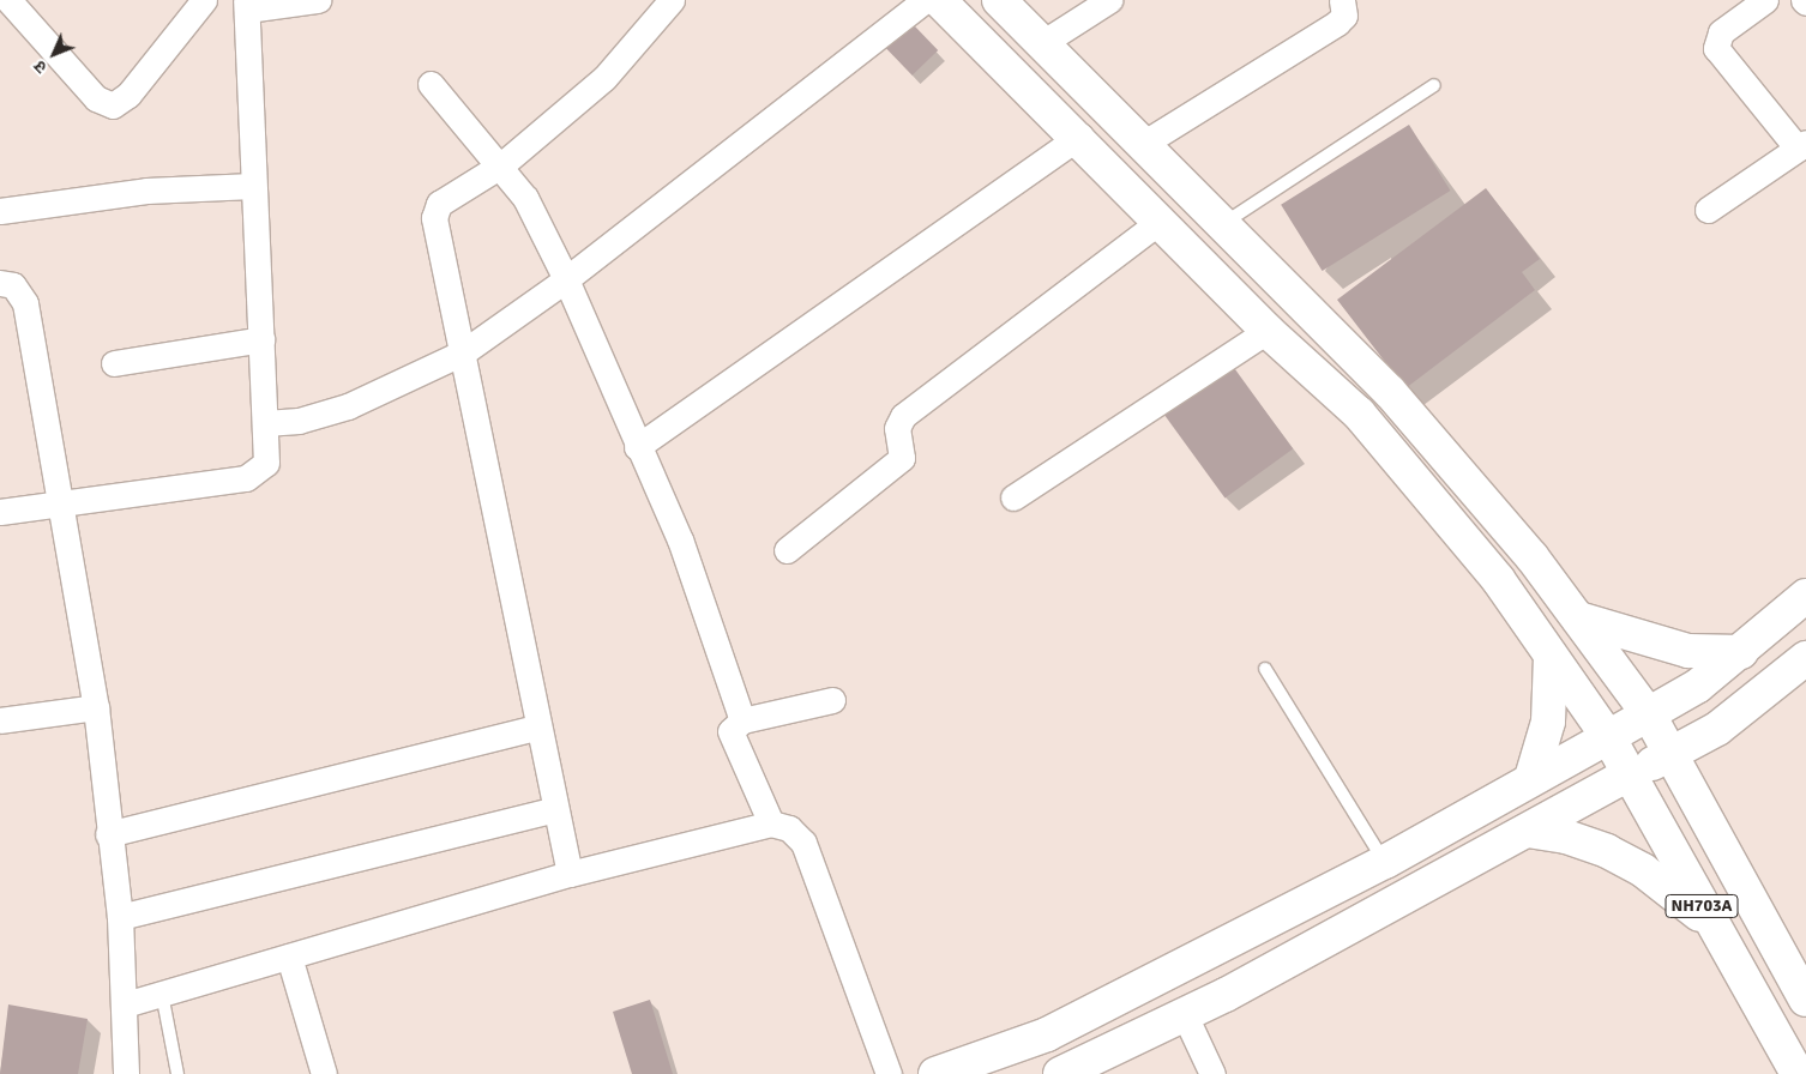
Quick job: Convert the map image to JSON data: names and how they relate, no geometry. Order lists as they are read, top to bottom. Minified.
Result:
{"streets":{"main road":["NH703A"]},"north":"bottom left"}
